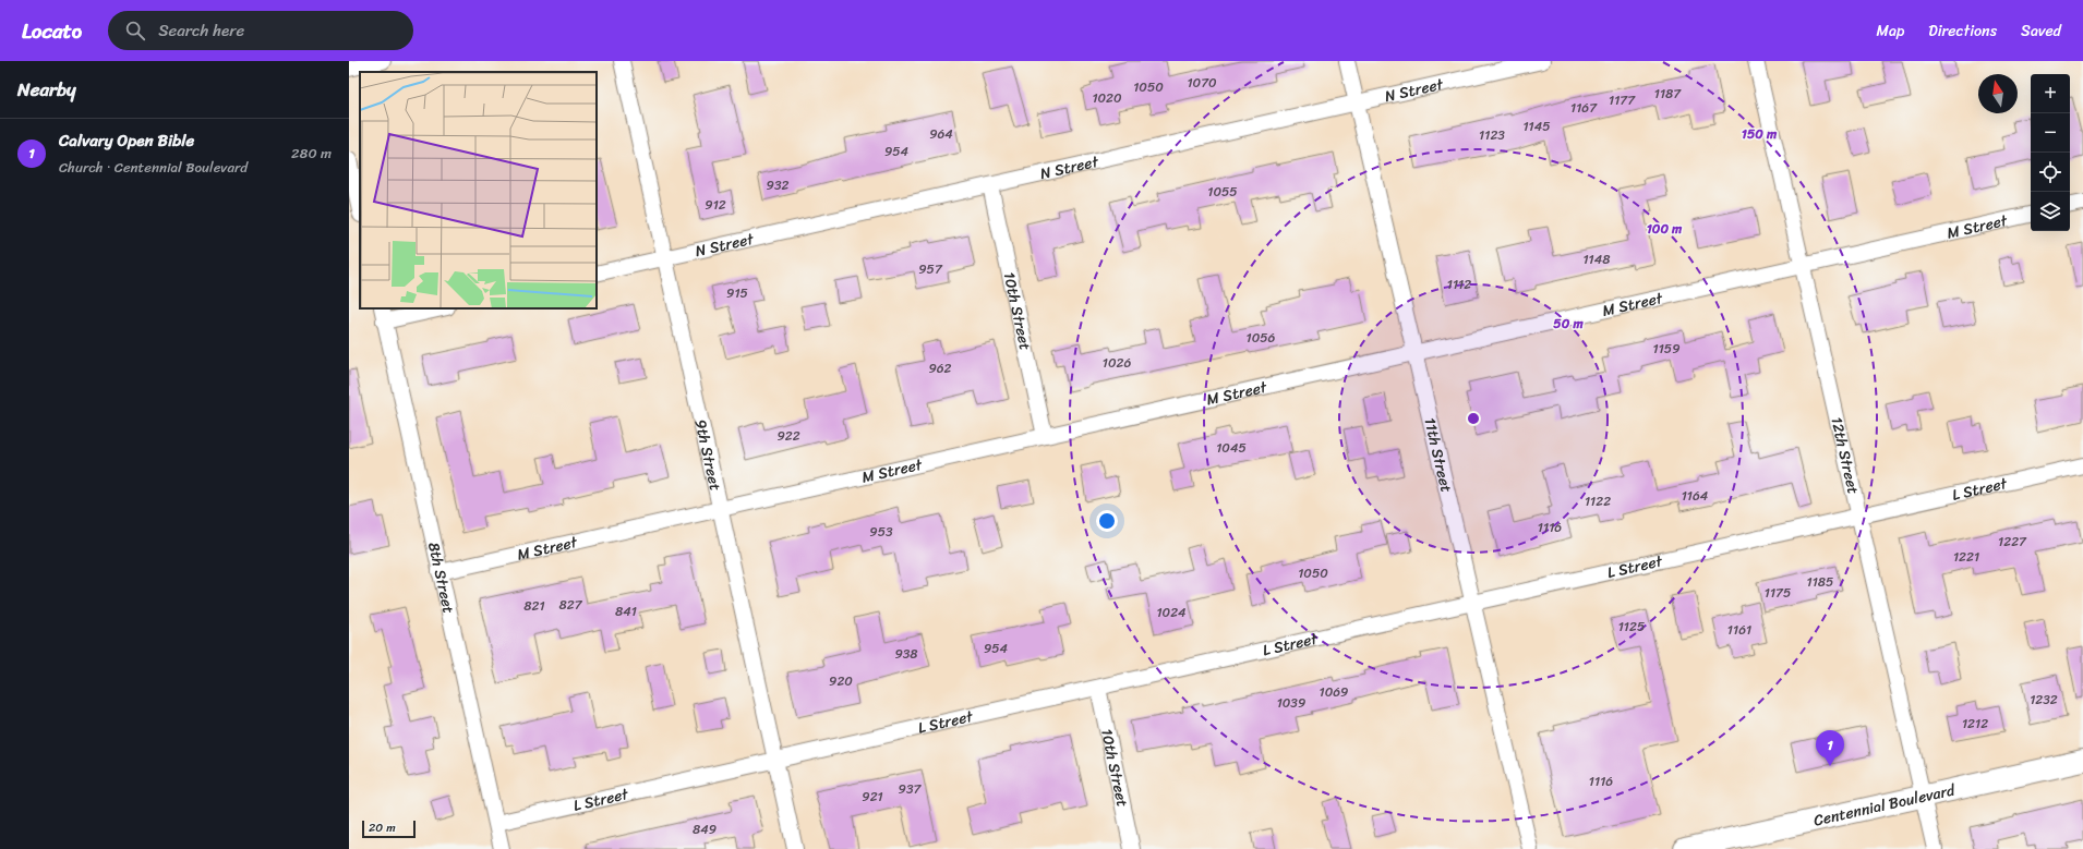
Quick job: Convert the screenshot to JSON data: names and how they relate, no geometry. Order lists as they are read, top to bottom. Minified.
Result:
{"streets":{"main road":["Centennial Boulevard"],"street":["N Street","M Street","10th Street","9th Street","11th Street","12th Street","L Street","8th Street"]},"crossings":[["N Street","10th Street"],["N Street","9th Street"],["N Street","11th Street"],["M Street","10th Street"],["M Street","9th Street"],["M Street","11th Street"],["M Street","12th Street"],["M Street","8th Street"],["10th Street","L Street"],["9th Street","L Street"],["11th Street","L Street"],["12th Street","L Street"],["12th Street","Centennial Boulevard"],["L Street","8th Street"]],"house_numbers":["1070","1050","1187","1020","1177","1167","1145","964","1123","954","932","1055","912","1148","957","1112","915","1056","1159","1026","962","922","1045","1164","1122","1116","953","1227","1221","1050","1185","1175","827","821","841","1024","1125","1161","954","938","920","1069","1232","1039","1212","1116","937","921","849"],"scale_bar":"20 m","north":"top","page":{"header":"Locato","search":"Search here","nav":["Map","Directions","Saved"],"heading":"Nearby","map_buttons":["+","−"],"list":[{"mark":"1","name":"Calvary Open Bible","note":"Church · Centennial Boulevard","value":"280 m"}],"pins":"1","scale":"20 m"},"rings":["150 m","100 m","50 m"]}
